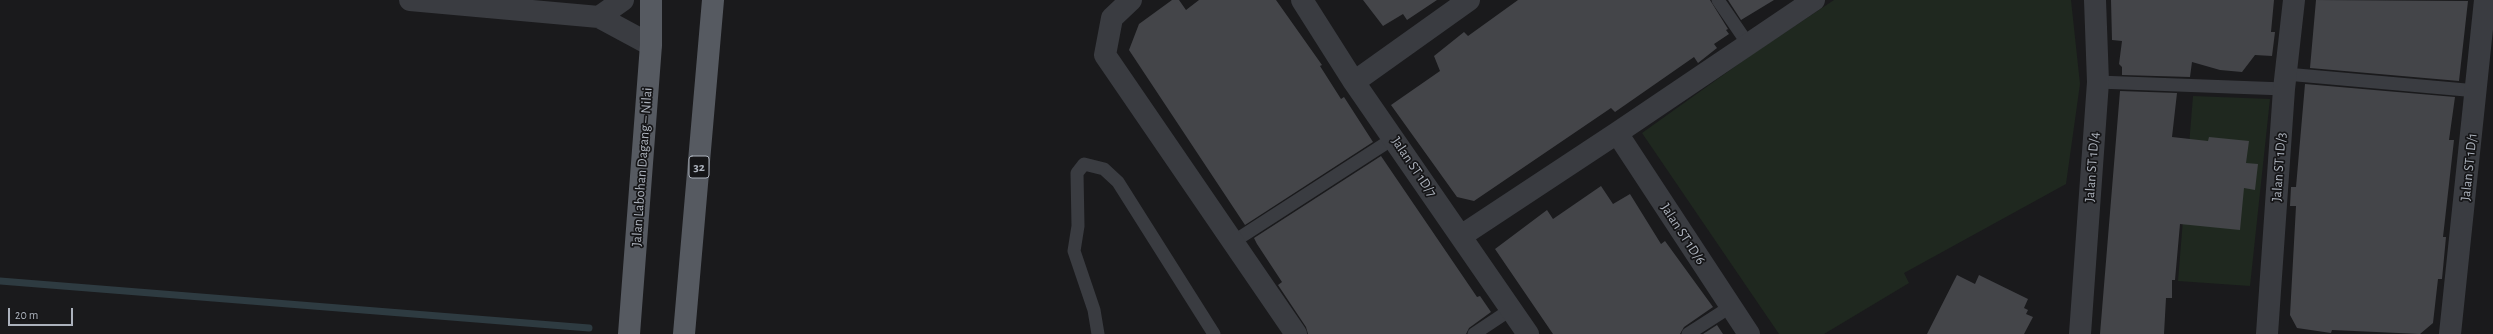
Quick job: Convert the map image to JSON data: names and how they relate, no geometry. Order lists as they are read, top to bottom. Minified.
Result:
{"streets":{"main road":["Jalan Labohan Dagang ‒ Nilai","32"],"street":["Jalan ST 1D/7","Jalan ST 1D/4","Jalan ST 1D/3","Jalan ST 1D/1","Jalan ST 1D/6"]},"scale_bar":"20 m"}
